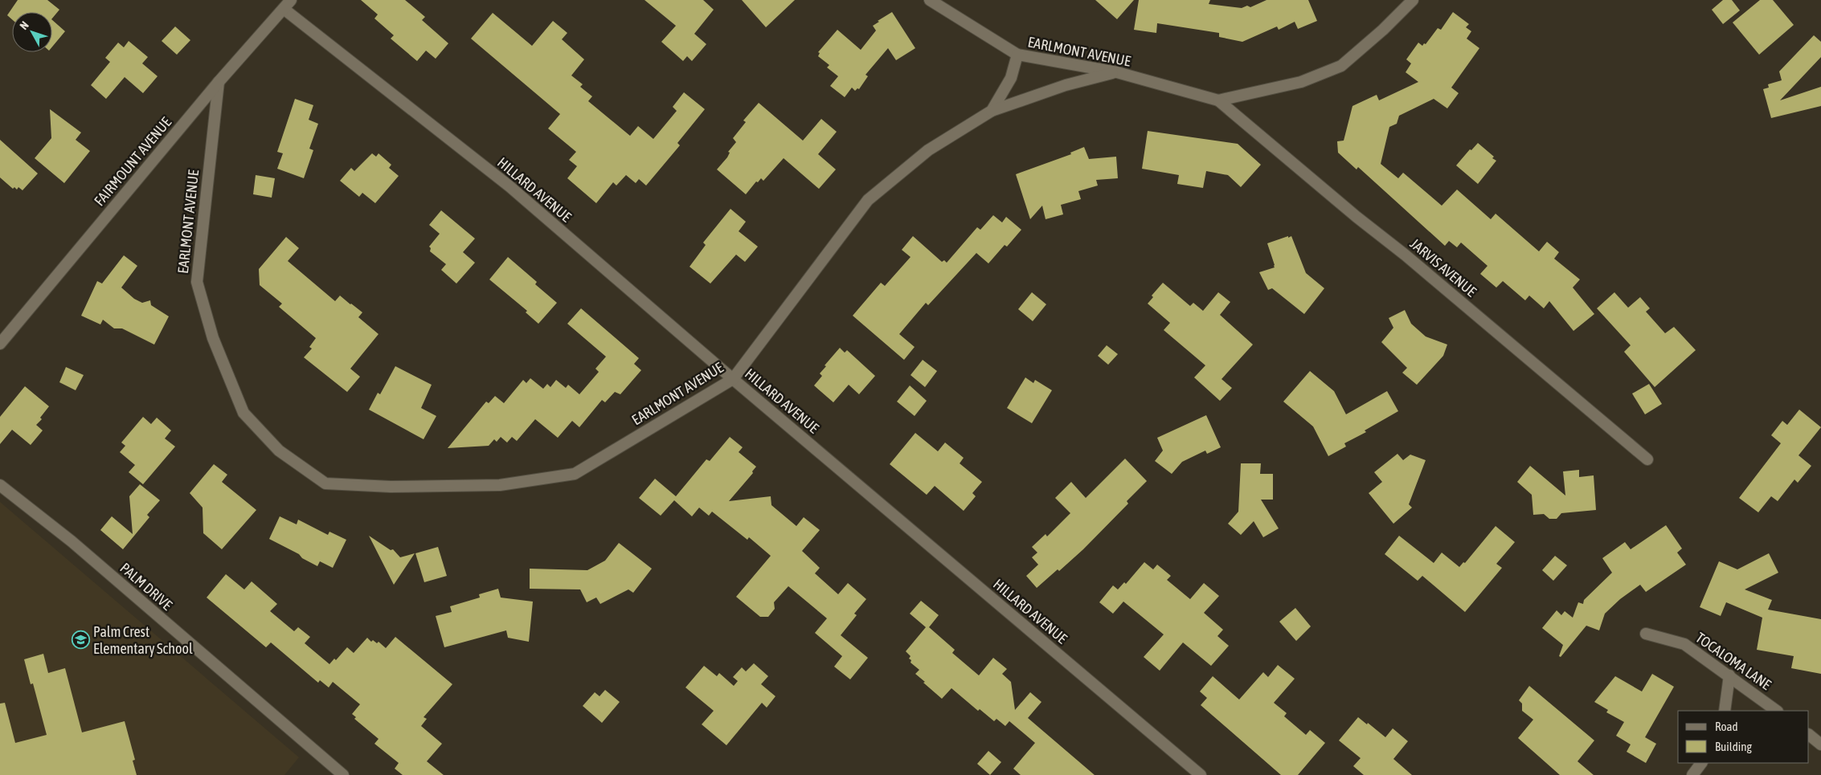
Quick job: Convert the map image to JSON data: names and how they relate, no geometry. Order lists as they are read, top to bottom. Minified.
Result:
{"streets":{"street":["EARLMONT AVENUE","FAIRMOUNT AVENUE","HILLARD AVENUE","JARVIS AVENUE","PALM DRIVE","TOCALOMA LANE"]},"crossings":[["EARLMONT AVENUE","FAIRMOUNT AVENUE"],["EARLMONT AVENUE","HILLARD AVENUE"],["EARLMONT AVENUE","JARVIS AVENUE"],["FAIRMOUNT AVENUE","HILLARD AVENUE"]],"places":{"school or university":["Palm Crest Elementary School"]},"legend":["Road","Building"],"north":"top left"}
